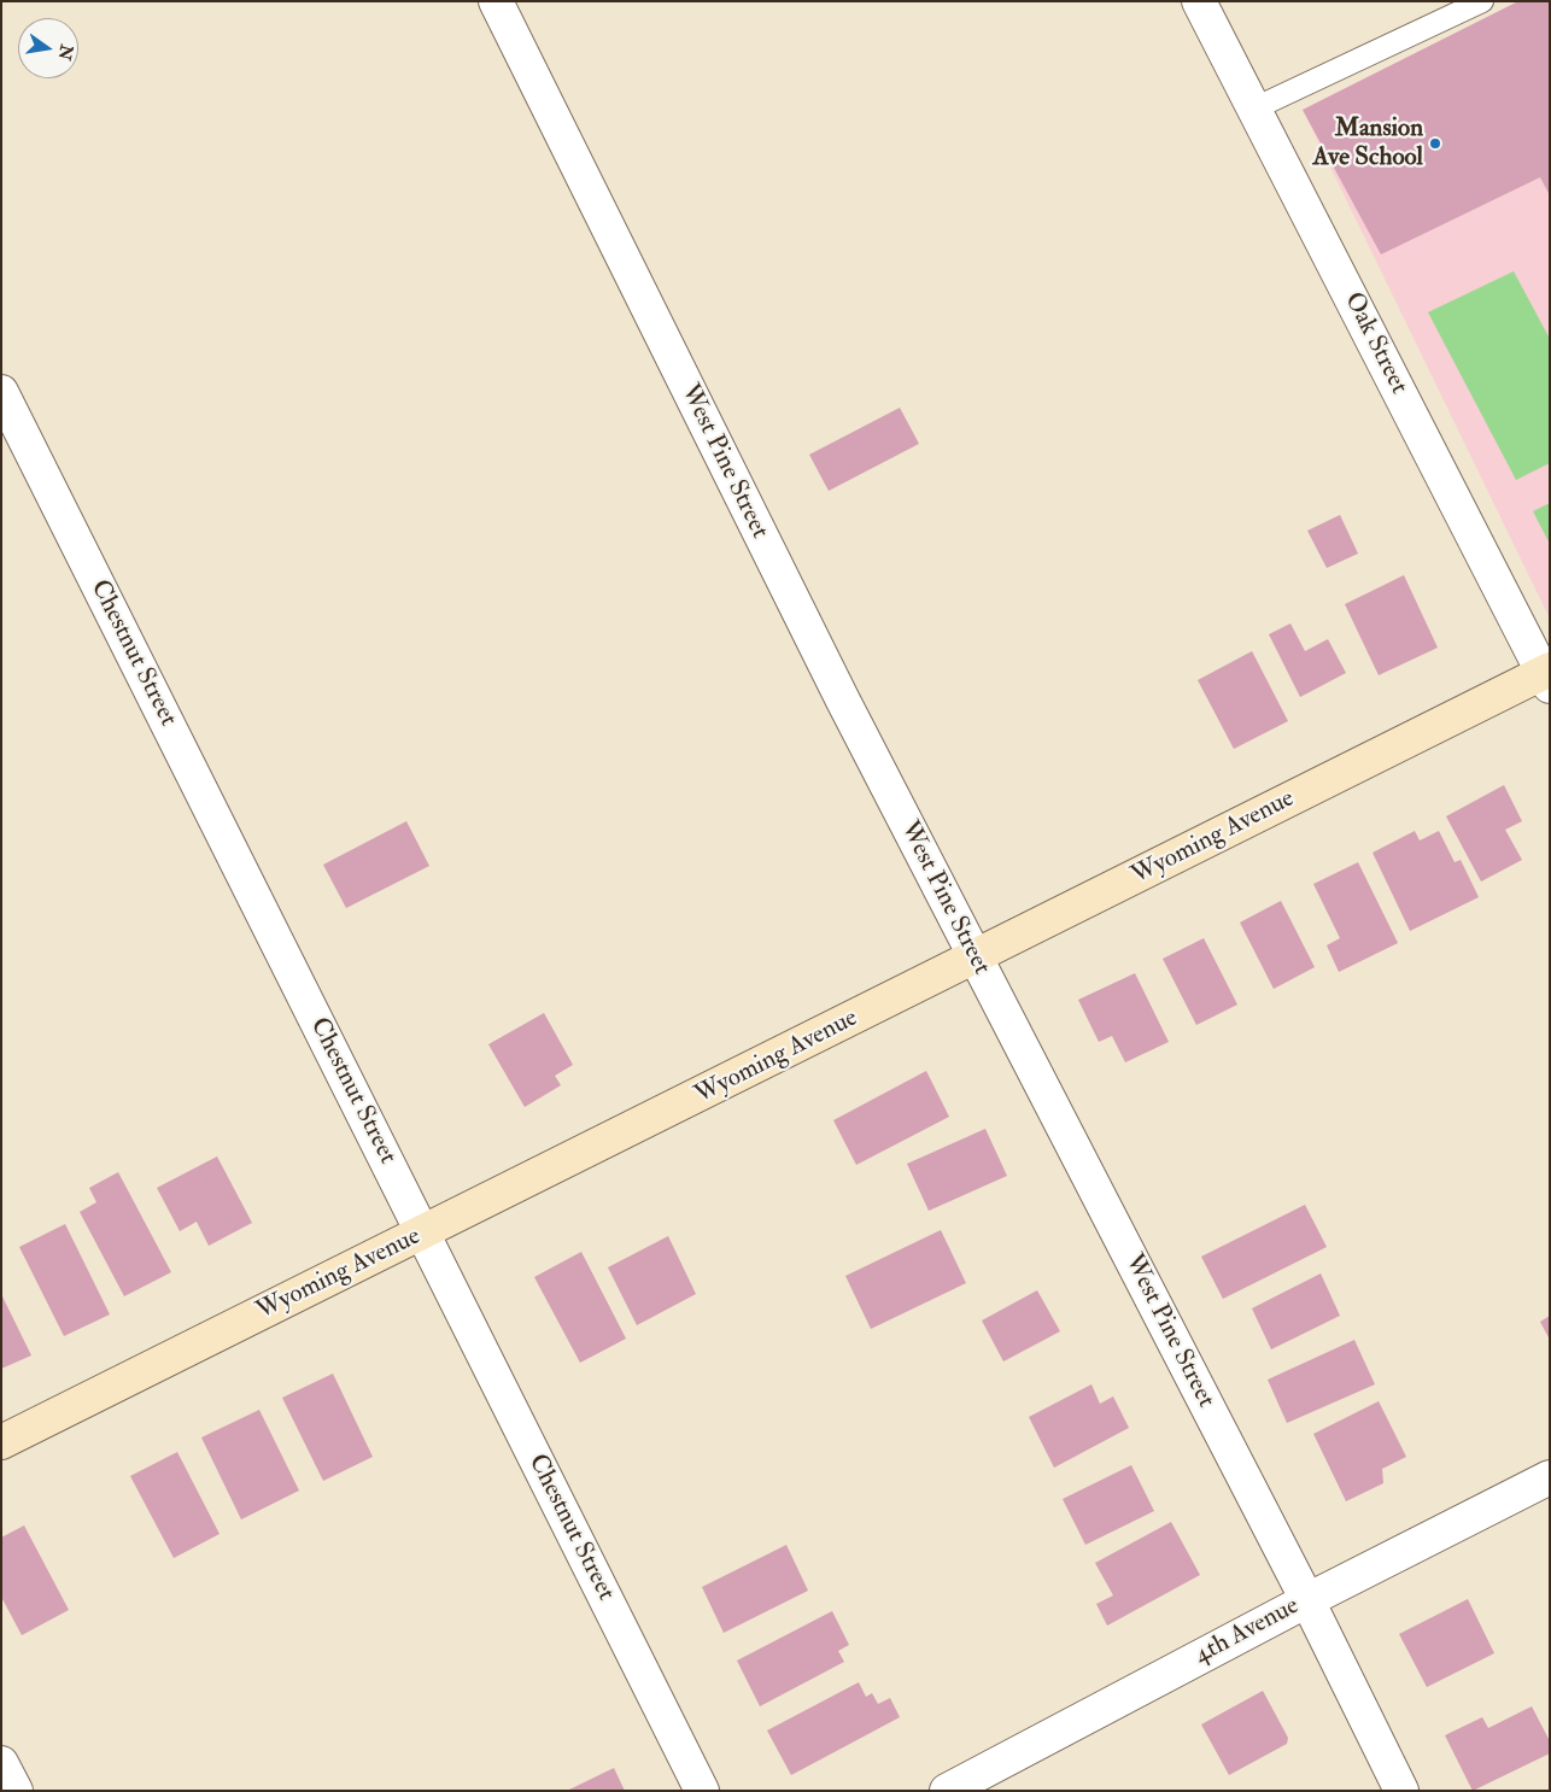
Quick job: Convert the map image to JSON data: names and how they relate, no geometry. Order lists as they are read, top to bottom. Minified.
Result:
{"streets":{"street":["Oak Street","West Pine Street","Chestnut Street","Wyoming Avenue","4th Avenue"]},"crossings":[["Oak Street","Wyoming Avenue"],["West Pine Street","Wyoming Avenue"],["West Pine Street","4th Avenue"],["Chestnut Street","Wyoming Avenue"]],"places":["Mansion Ave School"],"north":"right"}
